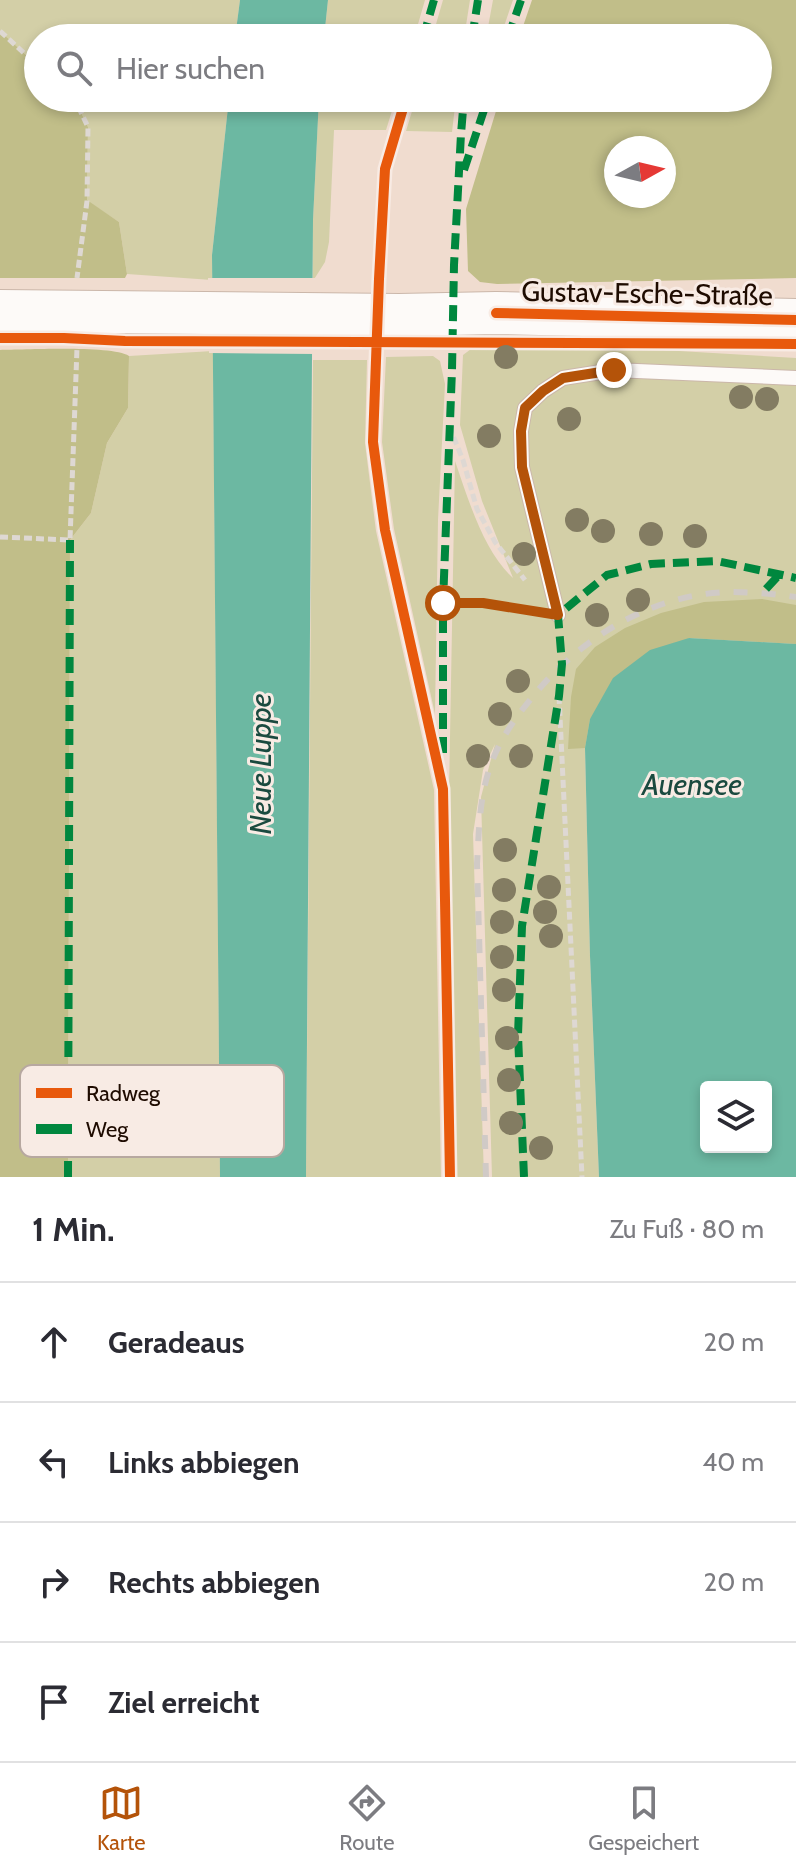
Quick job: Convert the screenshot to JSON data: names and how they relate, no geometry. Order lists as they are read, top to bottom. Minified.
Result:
{"streets":{"main road":["Gustav-Esche-Straße"]},"water":["Neue Luppe","Auensee"],"legend":["Radweg","Weg"],"north":"right","page":{"search":"Hier suchen","heading":["1 Min.","Zu Fuß · 80 m"],"list":[["Geradeaus","20 m"],["Links abbiegen","40 m"],["Rechts abbiegen","20 m"],"Ziel erreicht"],"nav":["Karte","Route","Gespeichert"]}}
